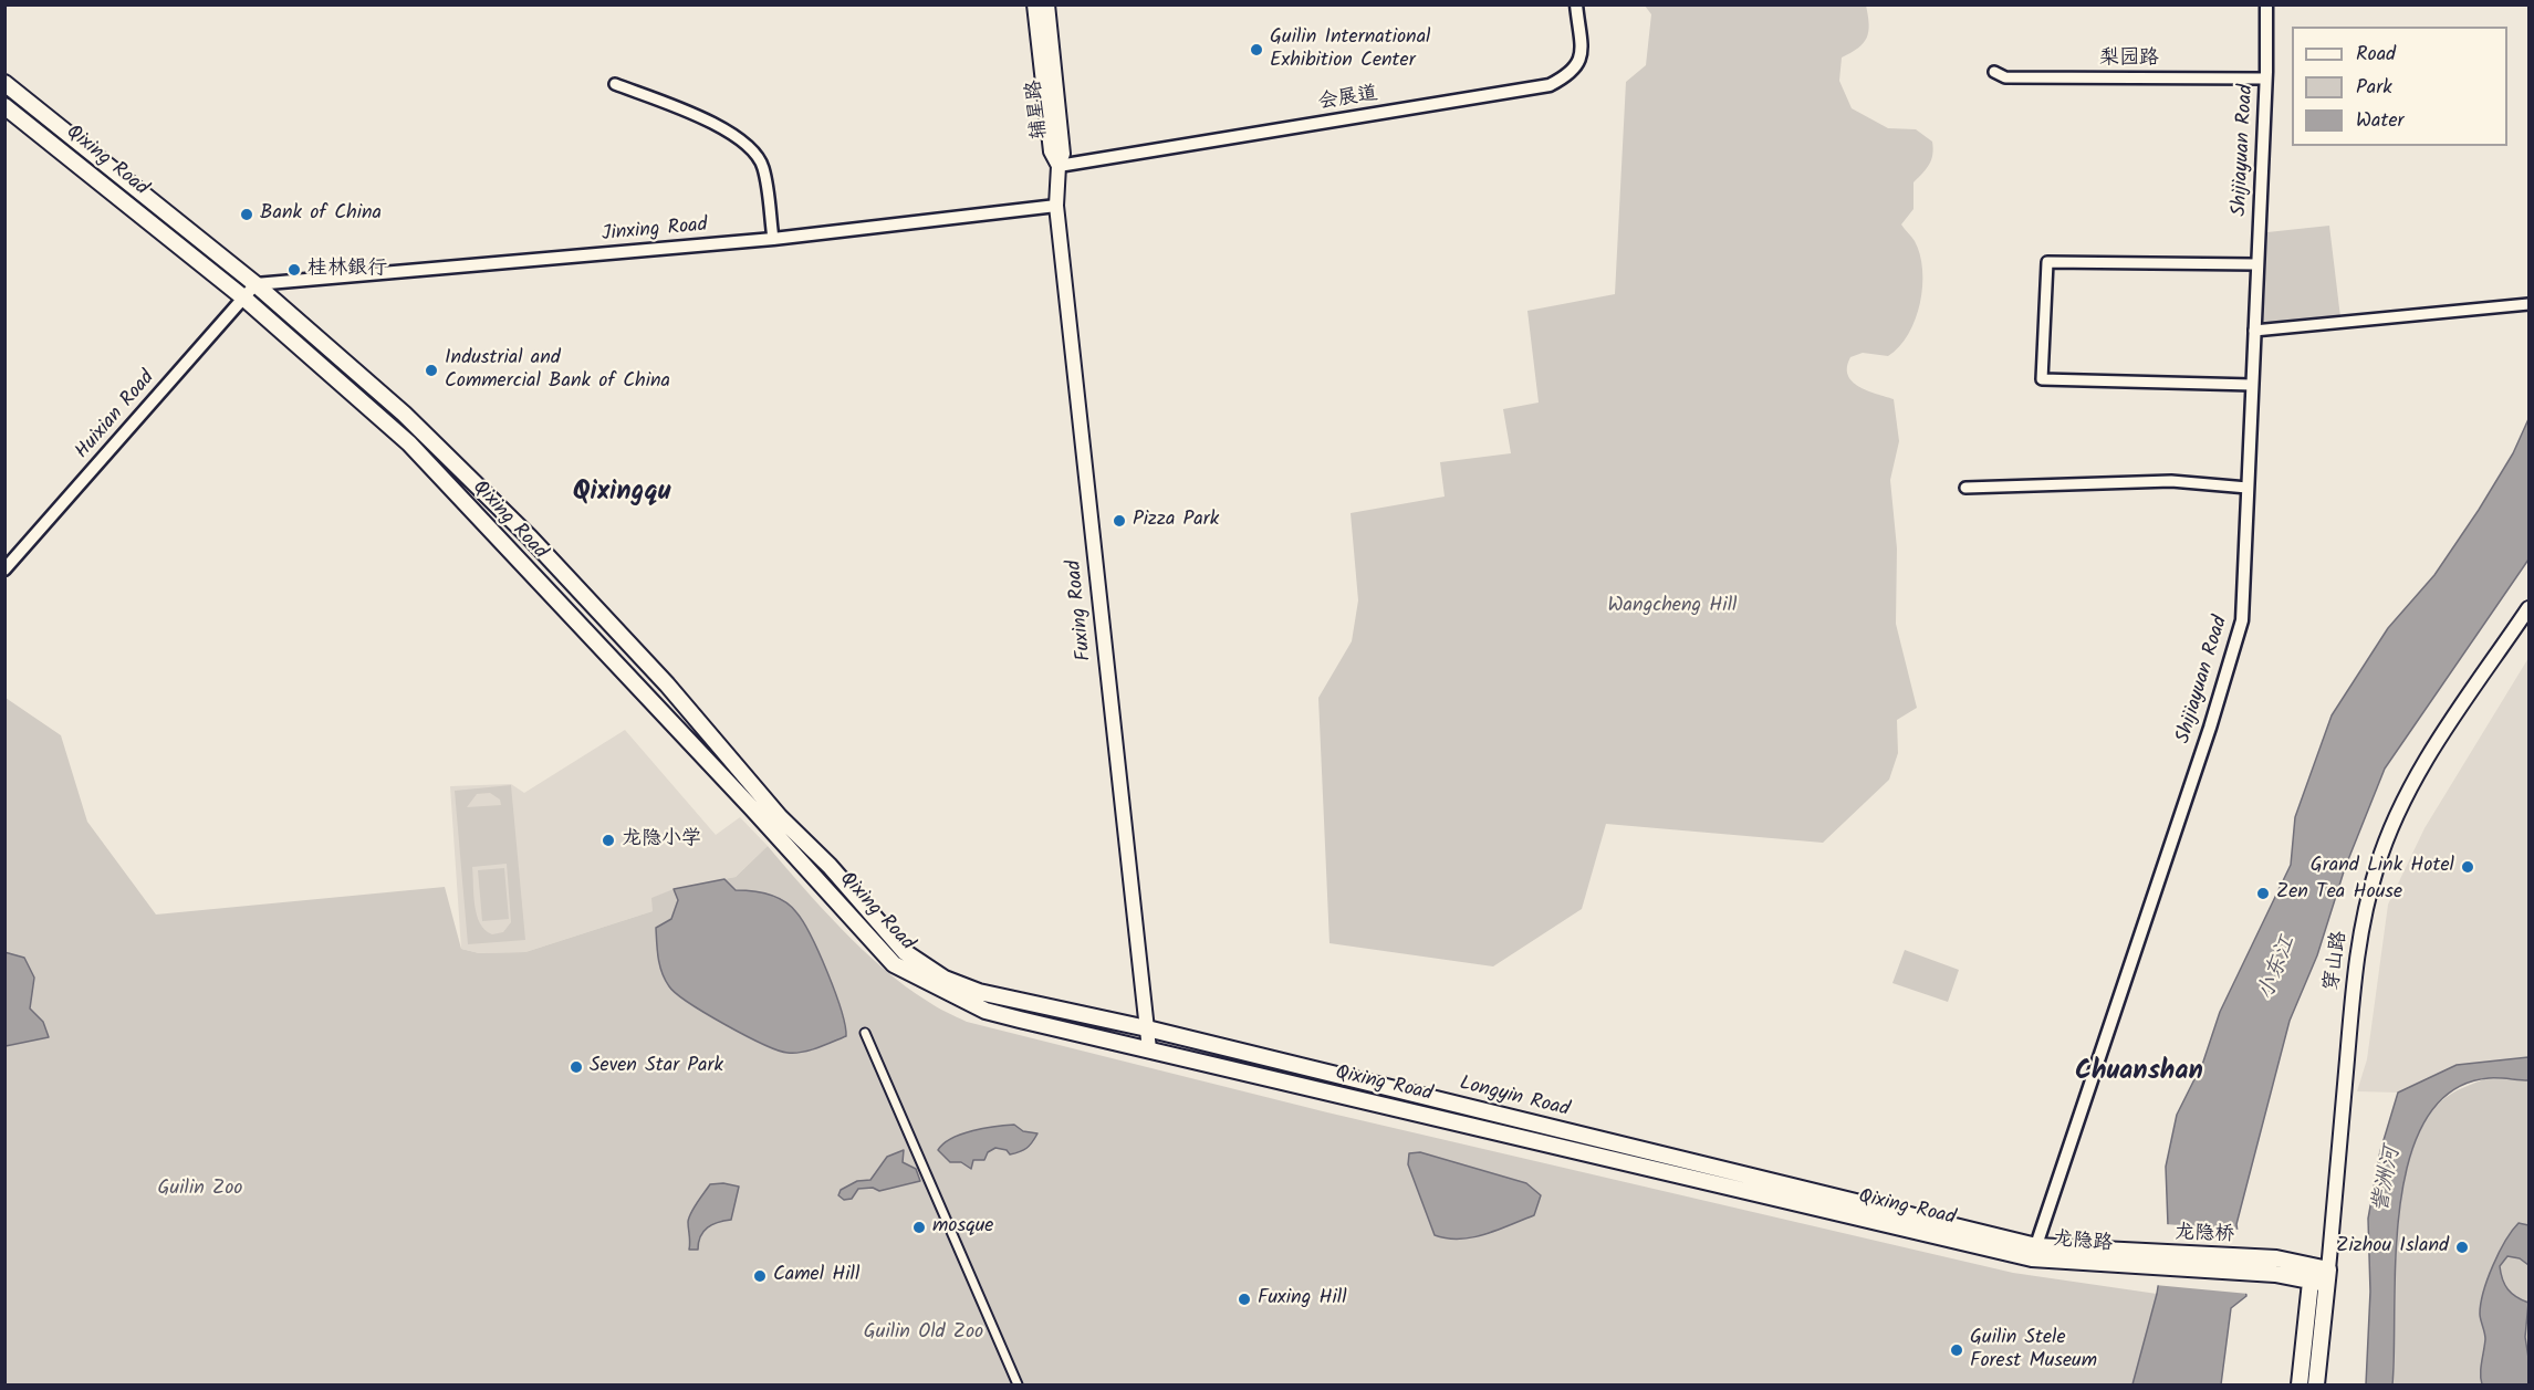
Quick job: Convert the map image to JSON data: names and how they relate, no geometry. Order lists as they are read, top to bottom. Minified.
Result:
{"streets":{"main road":["辅星路","Qixing Road","Fuxing Road","穿山路","Longyin Road","龙隐桥","龙隐路"],"street":["梨园路","会展道","Shijiayuan Road","Jinxing Road","Huixian Road"]},"crossings":[["梨园路","Shijiayuan Road"],["会展道","辅星路"],["会展道","Fuxing Road"],["辅星路","Fuxing Road"],["Shijiayuan Road","Qixing Road"],["Shijiayuan Road","Longyin Road"],["Shijiayuan Road","龙隐路"],["Qixing Road","Jinxing Road"],["Qixing Road","Huixian Road"],["Qixing Road","Fuxing Road"],["Qixing Road","Longyin Road"],["Qixing Road","龙隐路"],["Jinxing Road","Huixian Road"],["Jinxing Road","Fuxing Road"],["Fuxing Road","Longyin Road"],["穿山路","龙隐桥"],["Longyin Road","龙隐路"],["龙隐桥","龙隐路"]],"districts":["Qixingqu","Chuanshan"],"water":["小东江","訾洲河"],"parks":["Wangcheng Hill","Guilin Zoo","Guilin Old Zoo"],"places":["Guilin International Exhibition Center","Bank of China","桂林銀行","Industrial and Commercial Bank of China","Pizza Park","龙隐小学","Grand Link Hotel","Zen Tea House","Seven Star Park","mosque","Zizhou Island","Camel Hill","Fuxing Hill","Guilin Stele Forest Museum"],"legend":["Road","Park","Water"]}
